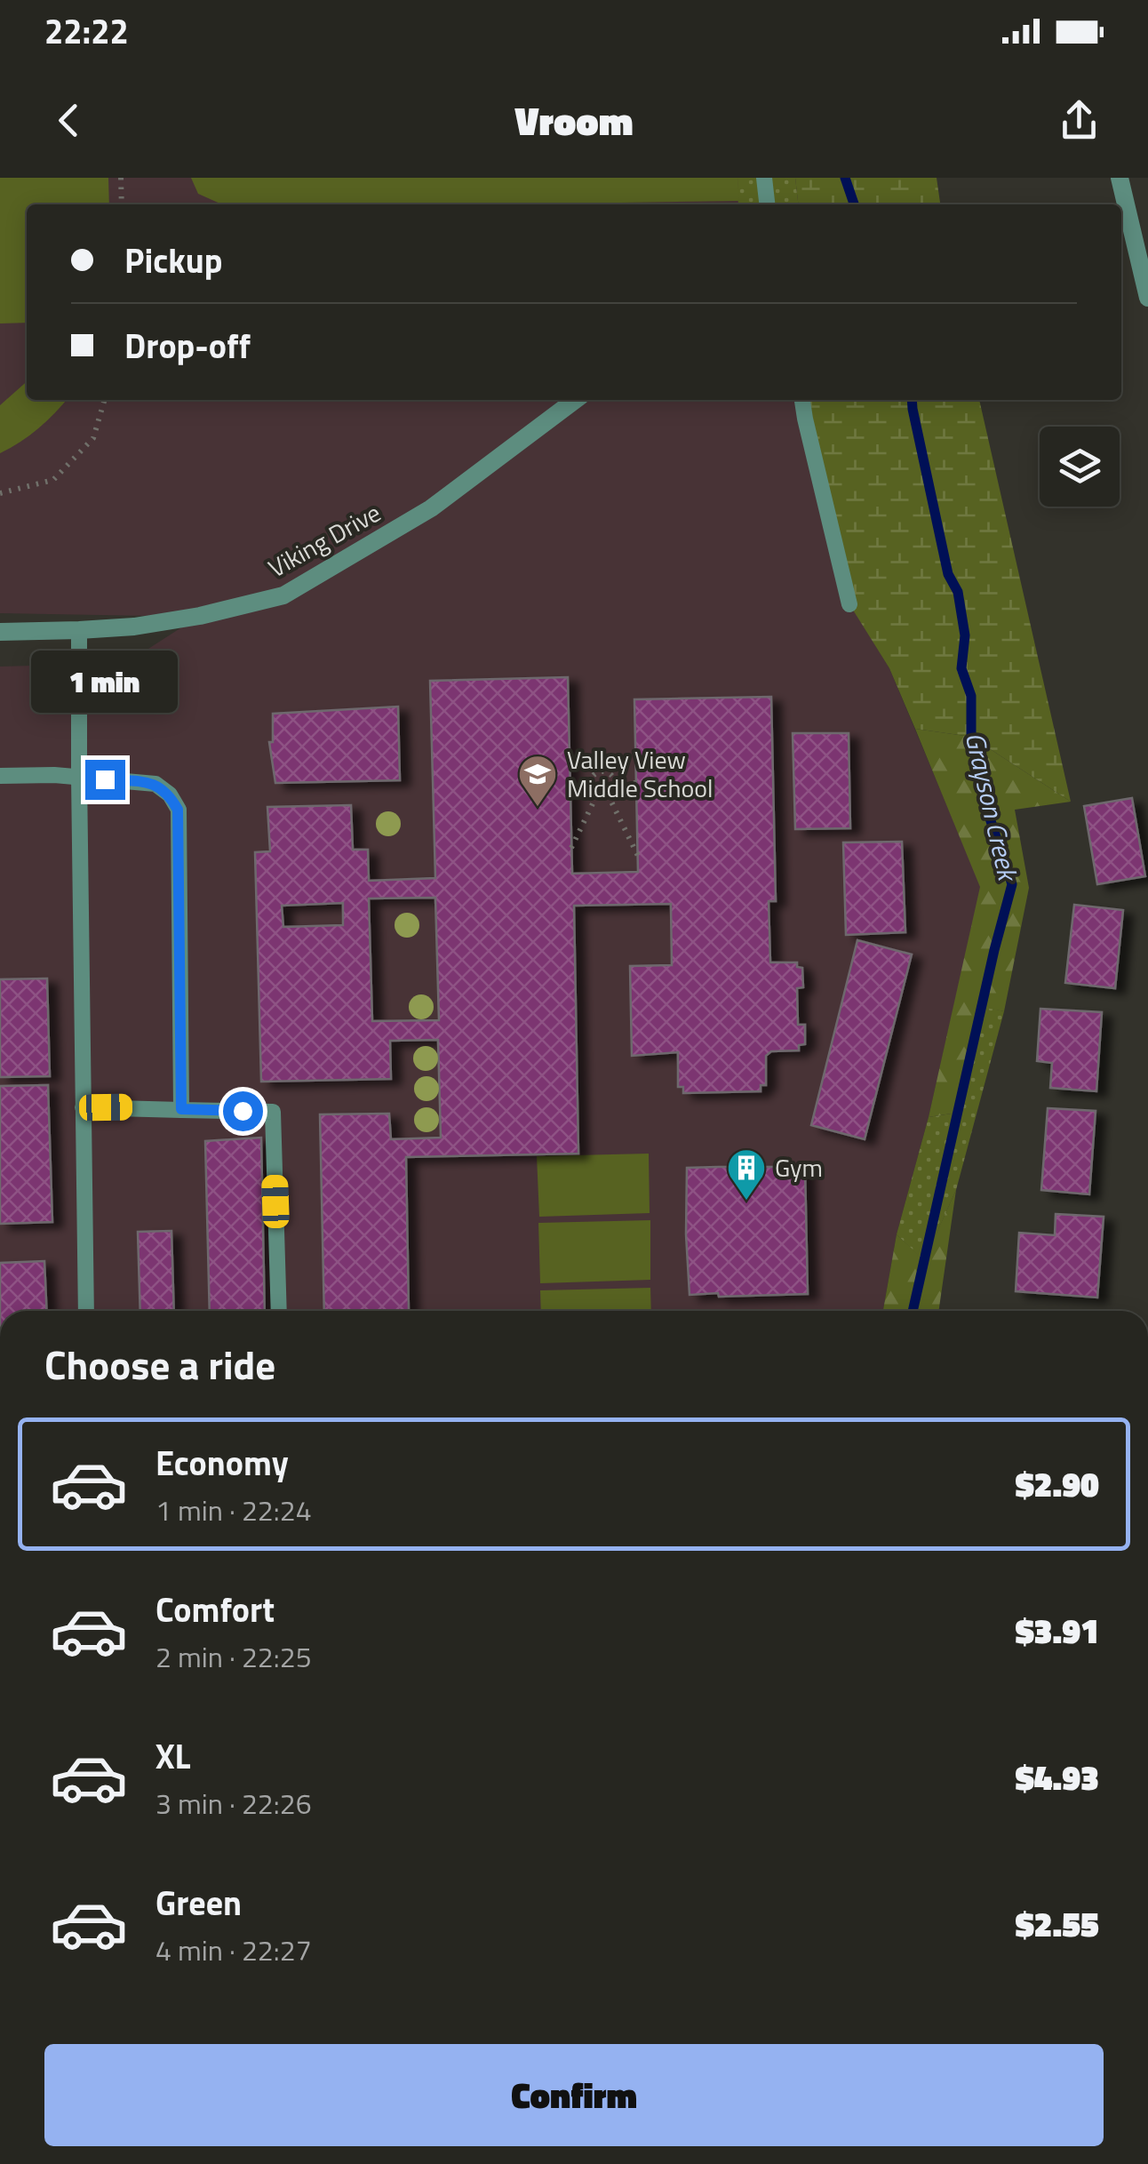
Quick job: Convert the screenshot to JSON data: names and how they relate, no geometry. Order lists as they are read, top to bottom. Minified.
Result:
{"streets":{"street":["Viking Drive"]},"water":["Grayson Creek"],"places":{"school or university":["Valley View Middle School"],"building":["Gym"]},"page":{"status":"22:22","header":"Vroom","banner":["Pickup","Drop-off"],"bubble":"1 min","heading":"Choose a ride","list":[{"name":"Economy","note":"1 min · 22:24","value":"$2.90"},{"name":"Comfort","note":"2 min · 22:25","value":"$3.91"},{"name":"XL","note":"3 min · 22:26","value":"$4.93"},{"name":"Green","note":"4 min · 22:27","value":"$2.55"}],"buttons":"Confirm"}}
